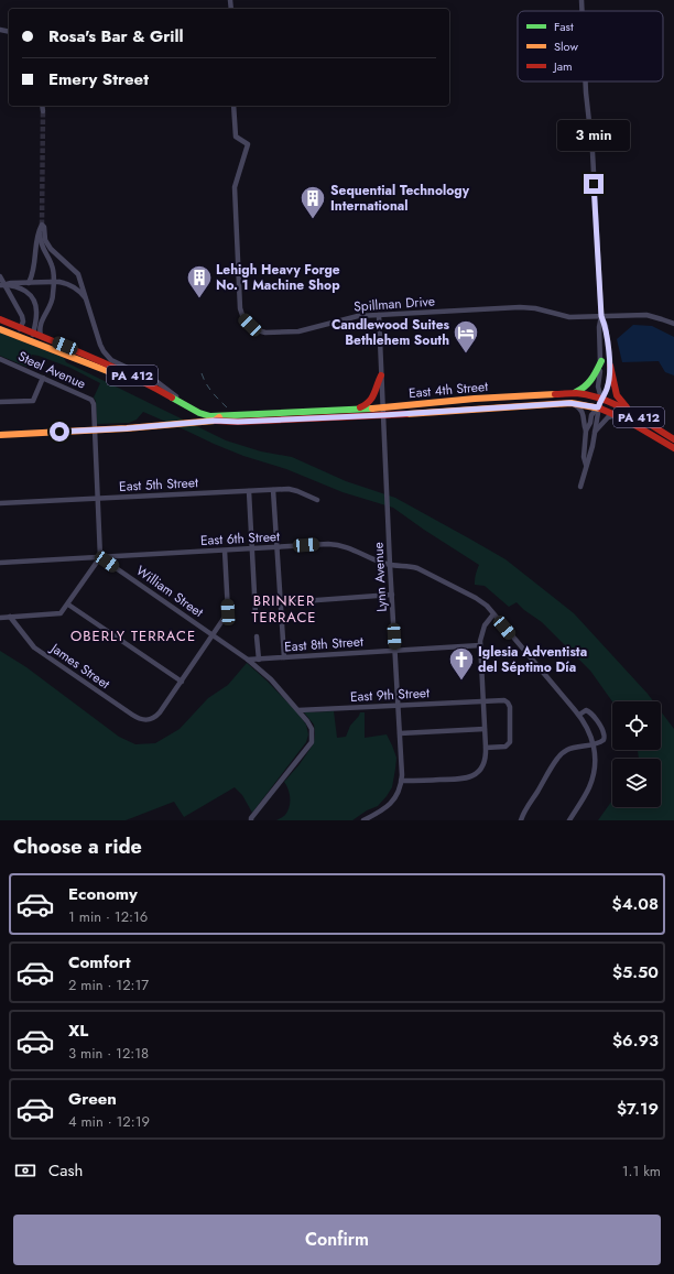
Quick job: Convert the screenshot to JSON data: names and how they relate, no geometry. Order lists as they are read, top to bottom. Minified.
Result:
{"streets":{"main road":["PA 412","East 4th Street"],"street":["Spillman Drive","Steel Avenue","East 5th Street","East 6th Street","Lynn Avenue","William Street","East 8th Street","James Street","East 9th Street"]},"crossings":[["Spillman Drive","Lynn Avenue"],["Steel Avenue","East 4th Street"],["PA 412","East 4th Street"],["East 4th Street","Lynn Avenue"],["East 6th Street","Lynn Avenue"],["East 6th Street","William Street"],["Lynn Avenue","East 8th Street"],["Lynn Avenue","East 9th Street"],["William Street","East 8th Street"],["William Street","East 9th Street"]],"districts":["BRINKER TERRACE","OBERLY TERRACE"],"places":{"building":["Sequential Technology International","Lehigh Heavy Forge No. 1 Machine Shop"],"hotel":["Candlewood Suites Bethlehem South"],"church":["Iglesia Adventista del Séptimo Día"]},"legend":["Fast","Slow","Jam"],"page":{"banner":["Rosa's Bar & Grill","Emery Street"],"bubble":"3 min","heading":"Choose a ride","list":[{"name":"Economy","note":"1 min · 12:16","value":"$4.08"},{"name":"Comfort","note":"2 min · 12:17","value":"$5.50"},{"name":"XL","note":"3 min · 12:18","value":"$6.93"},{"name":"Green","note":"4 min · 12:19","value":"$7.19"}],"pay":["Cash","1.1 km"],"buttons":"Confirm"}}
